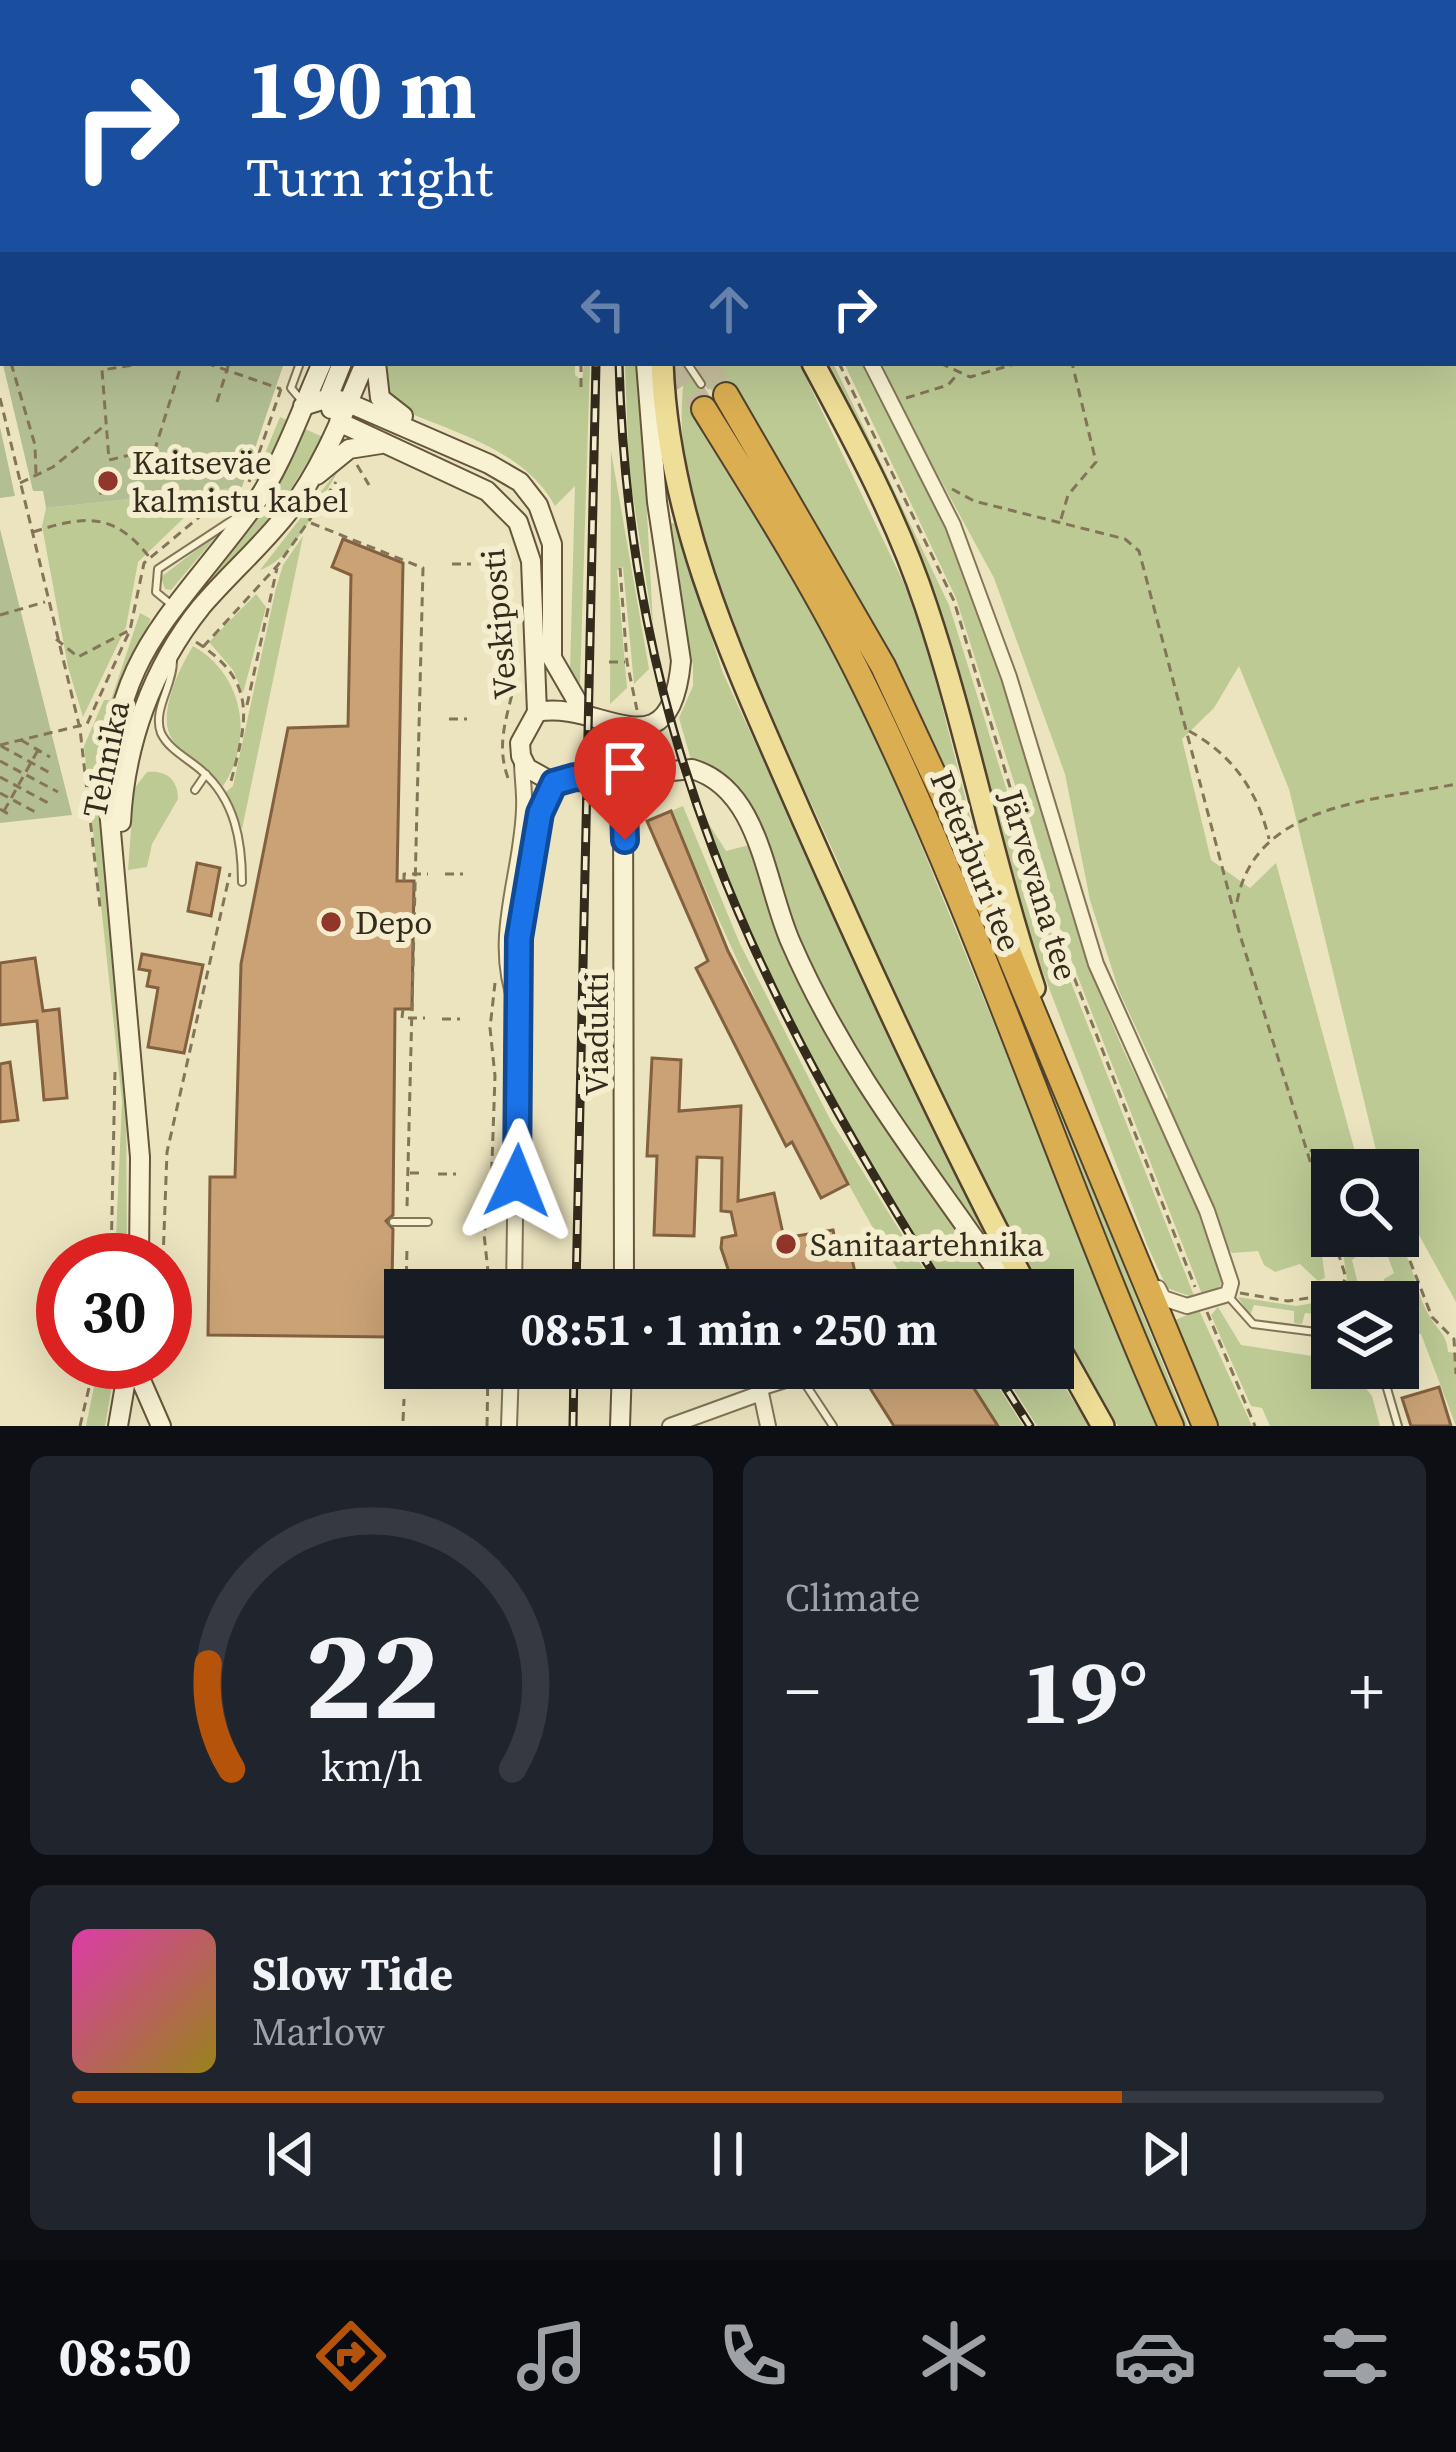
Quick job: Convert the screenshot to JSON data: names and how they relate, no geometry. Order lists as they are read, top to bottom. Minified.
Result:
{"streets":{"highway":["Peterburi tee","Järvevana tee"],"street":["Veskiposti","Tehnika","Viadukti"]},"crossings":[["Veskiposti","Tehnika"],["Peterburi tee","Järvevana tee"]],"places":["Kaitseväe kalmistu kabel","Depo","Sanitaartehnika"],"page":{"turn":["190 m","Turn right"],"limit":"30","trip":"08:51 · 1 min · 250 m","tile":"Climate","heat":["−","19°","+"],"song":["Slow Tide","Marlow"],"tabs":"08:50","gauge":["22","km/h"]}}
